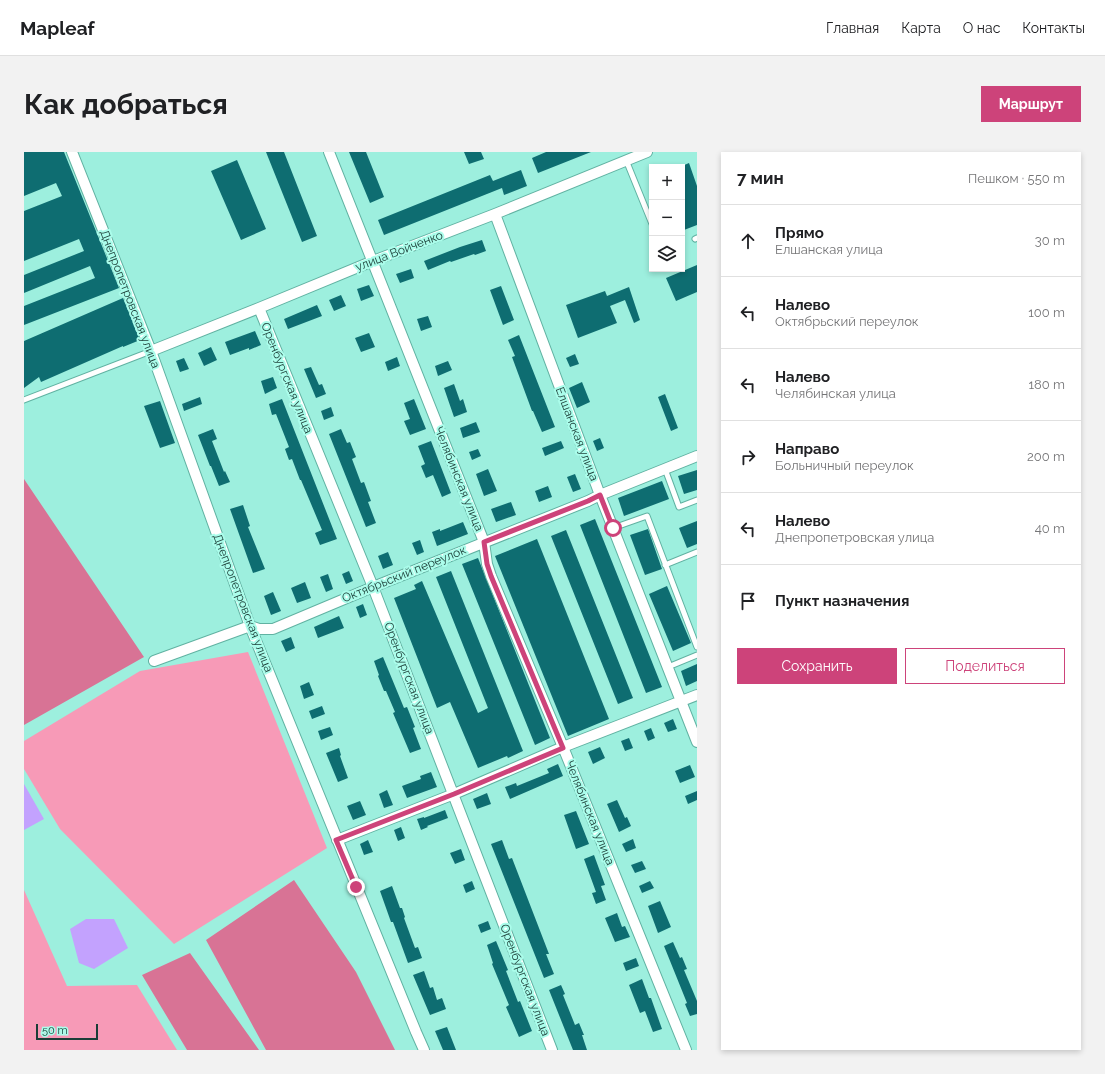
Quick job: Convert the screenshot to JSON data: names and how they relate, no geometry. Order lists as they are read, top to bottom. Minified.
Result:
{"streets":{"street":["улица Войченко","Днепропетровская улица","Оренбургская улица","Елшанская улица","Челябинская улица","Октябрьский переулок"]},"crossings":[["улица Войченко","Днепропетровская улица"],["улица Войченко","Оренбургская улица"],["улица Войченко","Елшанская улица"],["улица Войченко","Челябинская улица"],["Днепропетровская улица","Октябрьский переулок"],["Оренбургская улица","Октябрьский переулок"],["Елшанская улица","Октябрьский переулок"],["Челябинская улица","Октябрьский переулок"]],"scale_bar":"50 m","page":{"header":"Mapleaf","nav":["Главная","Карта","О нас","Контакты"],"buttons":["Маршрут",["Сохранить","Поделиться"]],"title":"Как добраться","heading":["7 мин","Пешком · 550 m"],"map_buttons":["+","−"],"list":[["Прямо","Елшанская улица","30 m"],["Налево","Октябрьский переулок","100 m"],["Налево","Челябинская улица","180 m"],["Направо","Больничный переулок","200 m"],["Налево","Днепропетровская улица","40 m"],"Пункт назначения"],"scale":"50 m"}}
